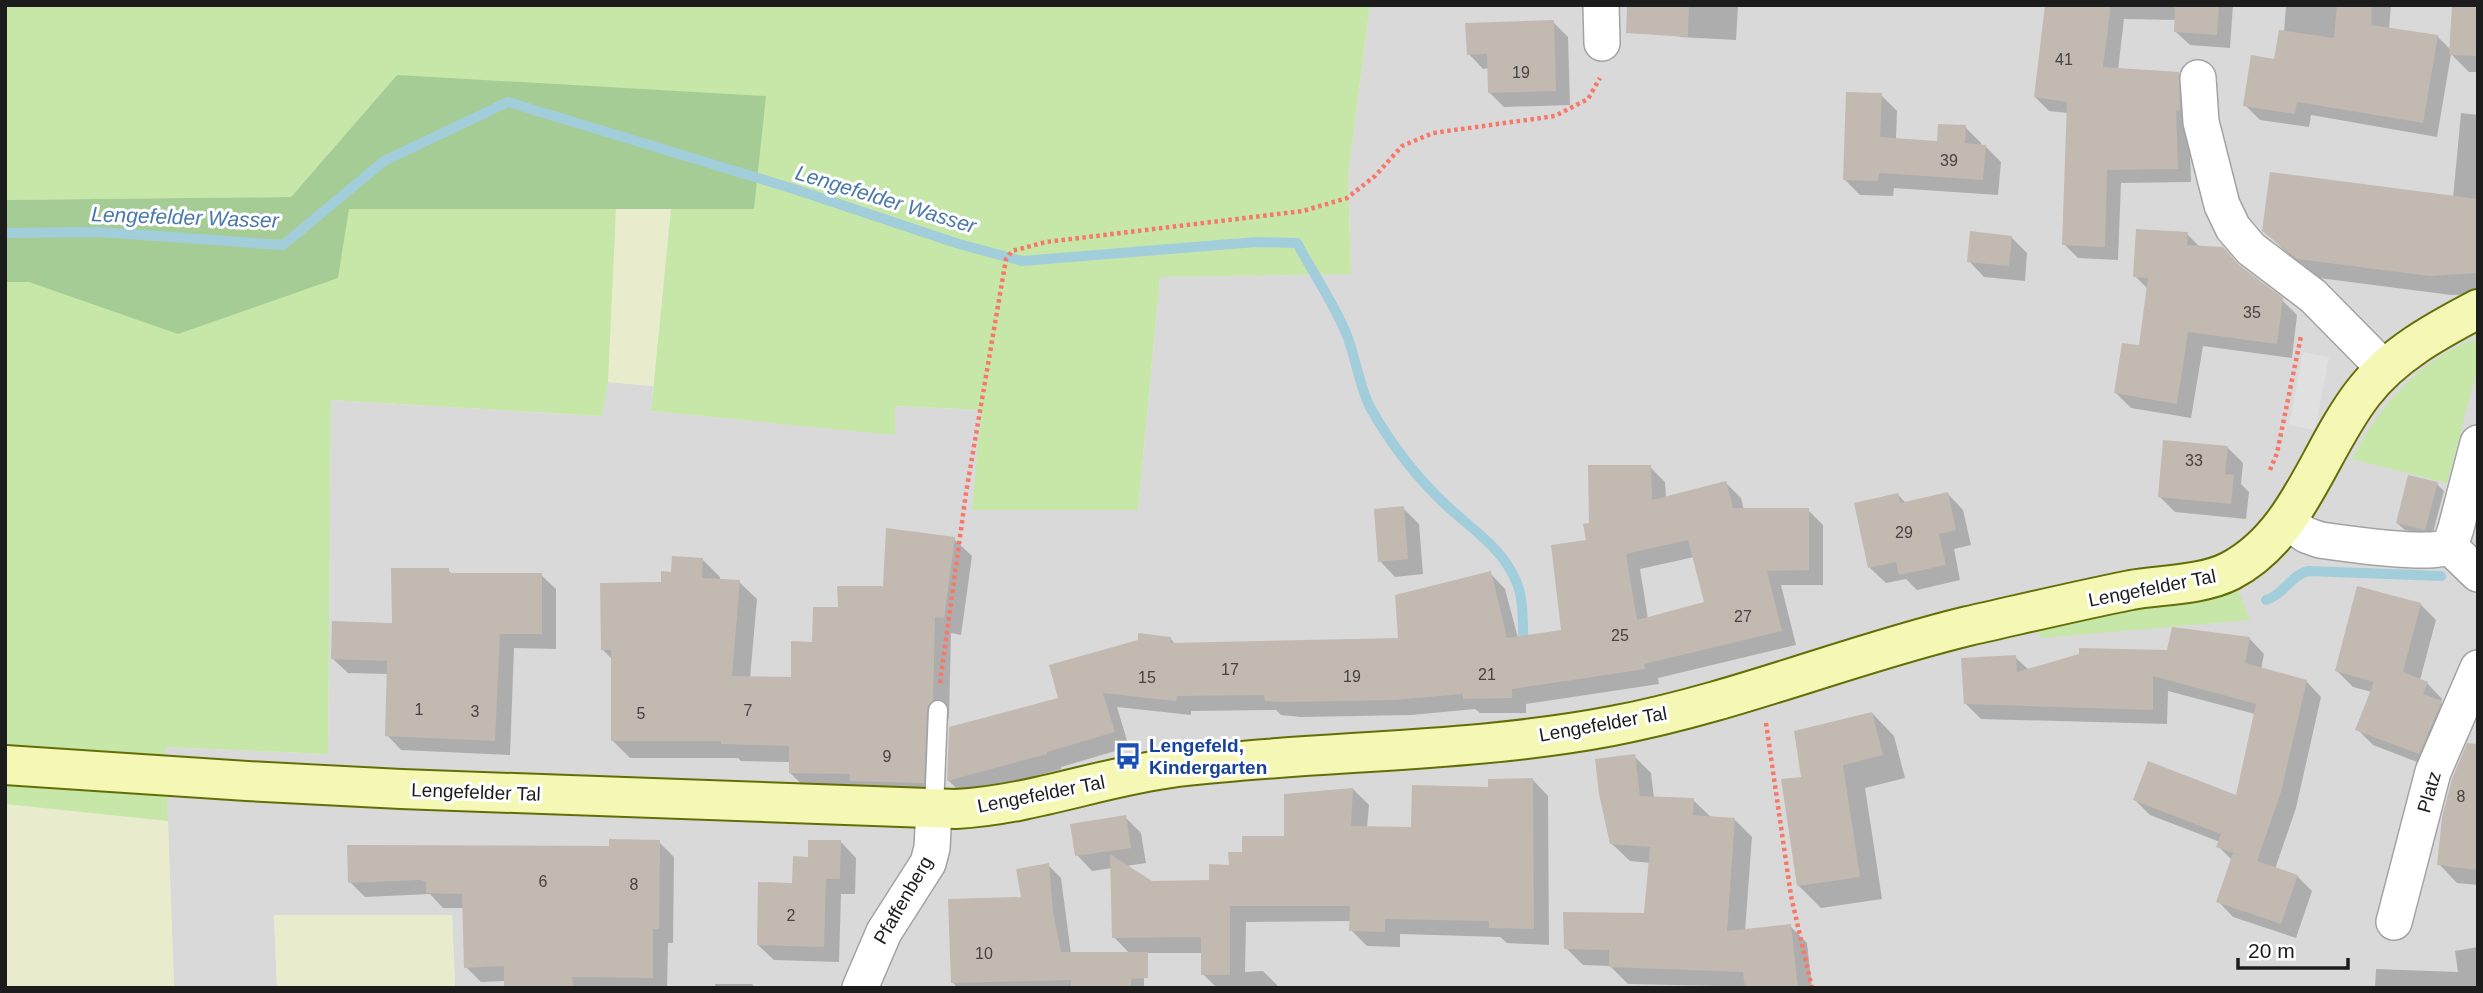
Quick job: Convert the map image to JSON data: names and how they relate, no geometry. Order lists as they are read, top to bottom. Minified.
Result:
{"streets":{"street":["Lengefelder Tal","Platz","Pfaffenberg"]},"crossings":[["Lengefelder Tal","Pfaffenberg"]],"water":["Lengefelder Wasser"],"places":{"bus stop":["Lengefeld, Kindergarten"]},"house_numbers":["41","19","39","35","33","29","27","25","17","21","19","15","1","7","3","5","9","8","6","8","2","10"],"scale_bar":"20 m"}
